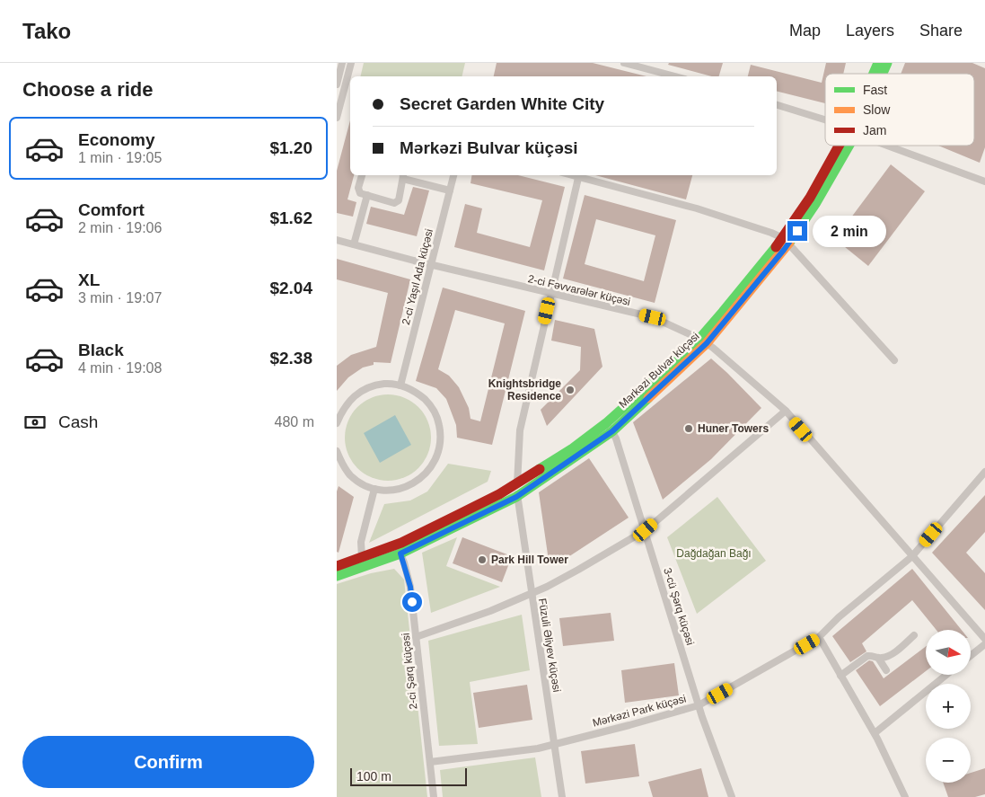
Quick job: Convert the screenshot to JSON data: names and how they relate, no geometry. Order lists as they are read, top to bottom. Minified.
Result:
{"streets":{"street":["2-ci Yaşıl Ada küçəsi","2-ci Fəvvarələr küçəsi","Mərkəzi Bulvar küçəsi","3-cü Şərq küçəsi","Füzuli Əliyev küçəsi","2-ci Şərq küçəsi","Mərkəzi Park küçəsi"]},"crossings":[["2-ci Yaşıl Ada küçəsi","2-ci Fəvvarələr küçəsi"],["2-ci Fəvvarələr küçəsi","Mərkəzi Bulvar küçəsi"],["2-ci Fəvvarələr küçəsi","Füzuli Əliyev küçəsi"],["2-ci Fəvvarələr küçəsi","Mərkəzi Park küçəsi"],["Mərkəzi Bulvar küçəsi","3-cü Şərq küçəsi"],["Mərkəzi Bulvar küçəsi","Füzuli Əliyev küçəsi"],["Mərkəzi Bulvar küçəsi","2-ci Şərq küçəsi"],["3-cü Şərq küçəsi","Mərkəzi Park küçəsi"],["Füzuli Əliyev küçəsi","Mərkəzi Park küçəsi"],["2-ci Şərq küçəsi","Mərkəzi Park küçəsi"]],"parks":["Dağdağan Bağı"],"places":["Knightsbridge Residence","Huner Towers","Park Hill Tower"],"legend":["Fast","Slow","Jam"],"scale_bar":"100 m","north":"right","page":{"header":"Tako","nav":["Map","Layers","Share"],"heading":"Choose a ride","banner":["Secret Garden White City","Mərkəzi Bulvar küçəsi"],"list":[{"name":"Economy","note":"1 min · 19:05","value":"$1.20"},{"name":"Comfort","note":"2 min · 19:06","value":"$1.62"},{"name":"XL","note":"3 min · 19:07","value":"$2.04"},{"name":"Black","note":"4 min · 19:08","value":"$2.38"}],"bubble":"2 min","pay":["Cash","480 m"],"map_buttons":["+","−"],"buttons":"Confirm","scale":"100 m"}}
